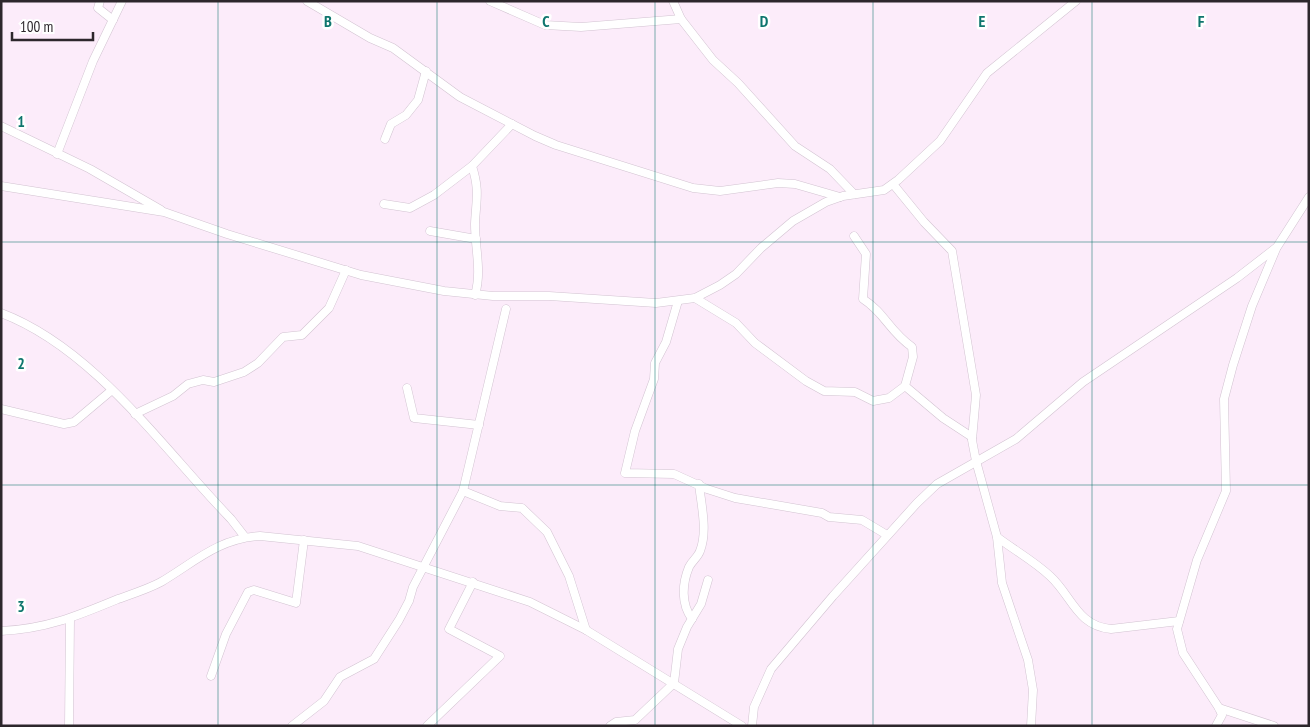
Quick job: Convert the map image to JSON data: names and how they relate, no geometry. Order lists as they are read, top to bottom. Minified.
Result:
{"scale_bar":"100 m","grid":{"columns":["B","C","D","E","F"],"rows":["1","2","3"]}}
